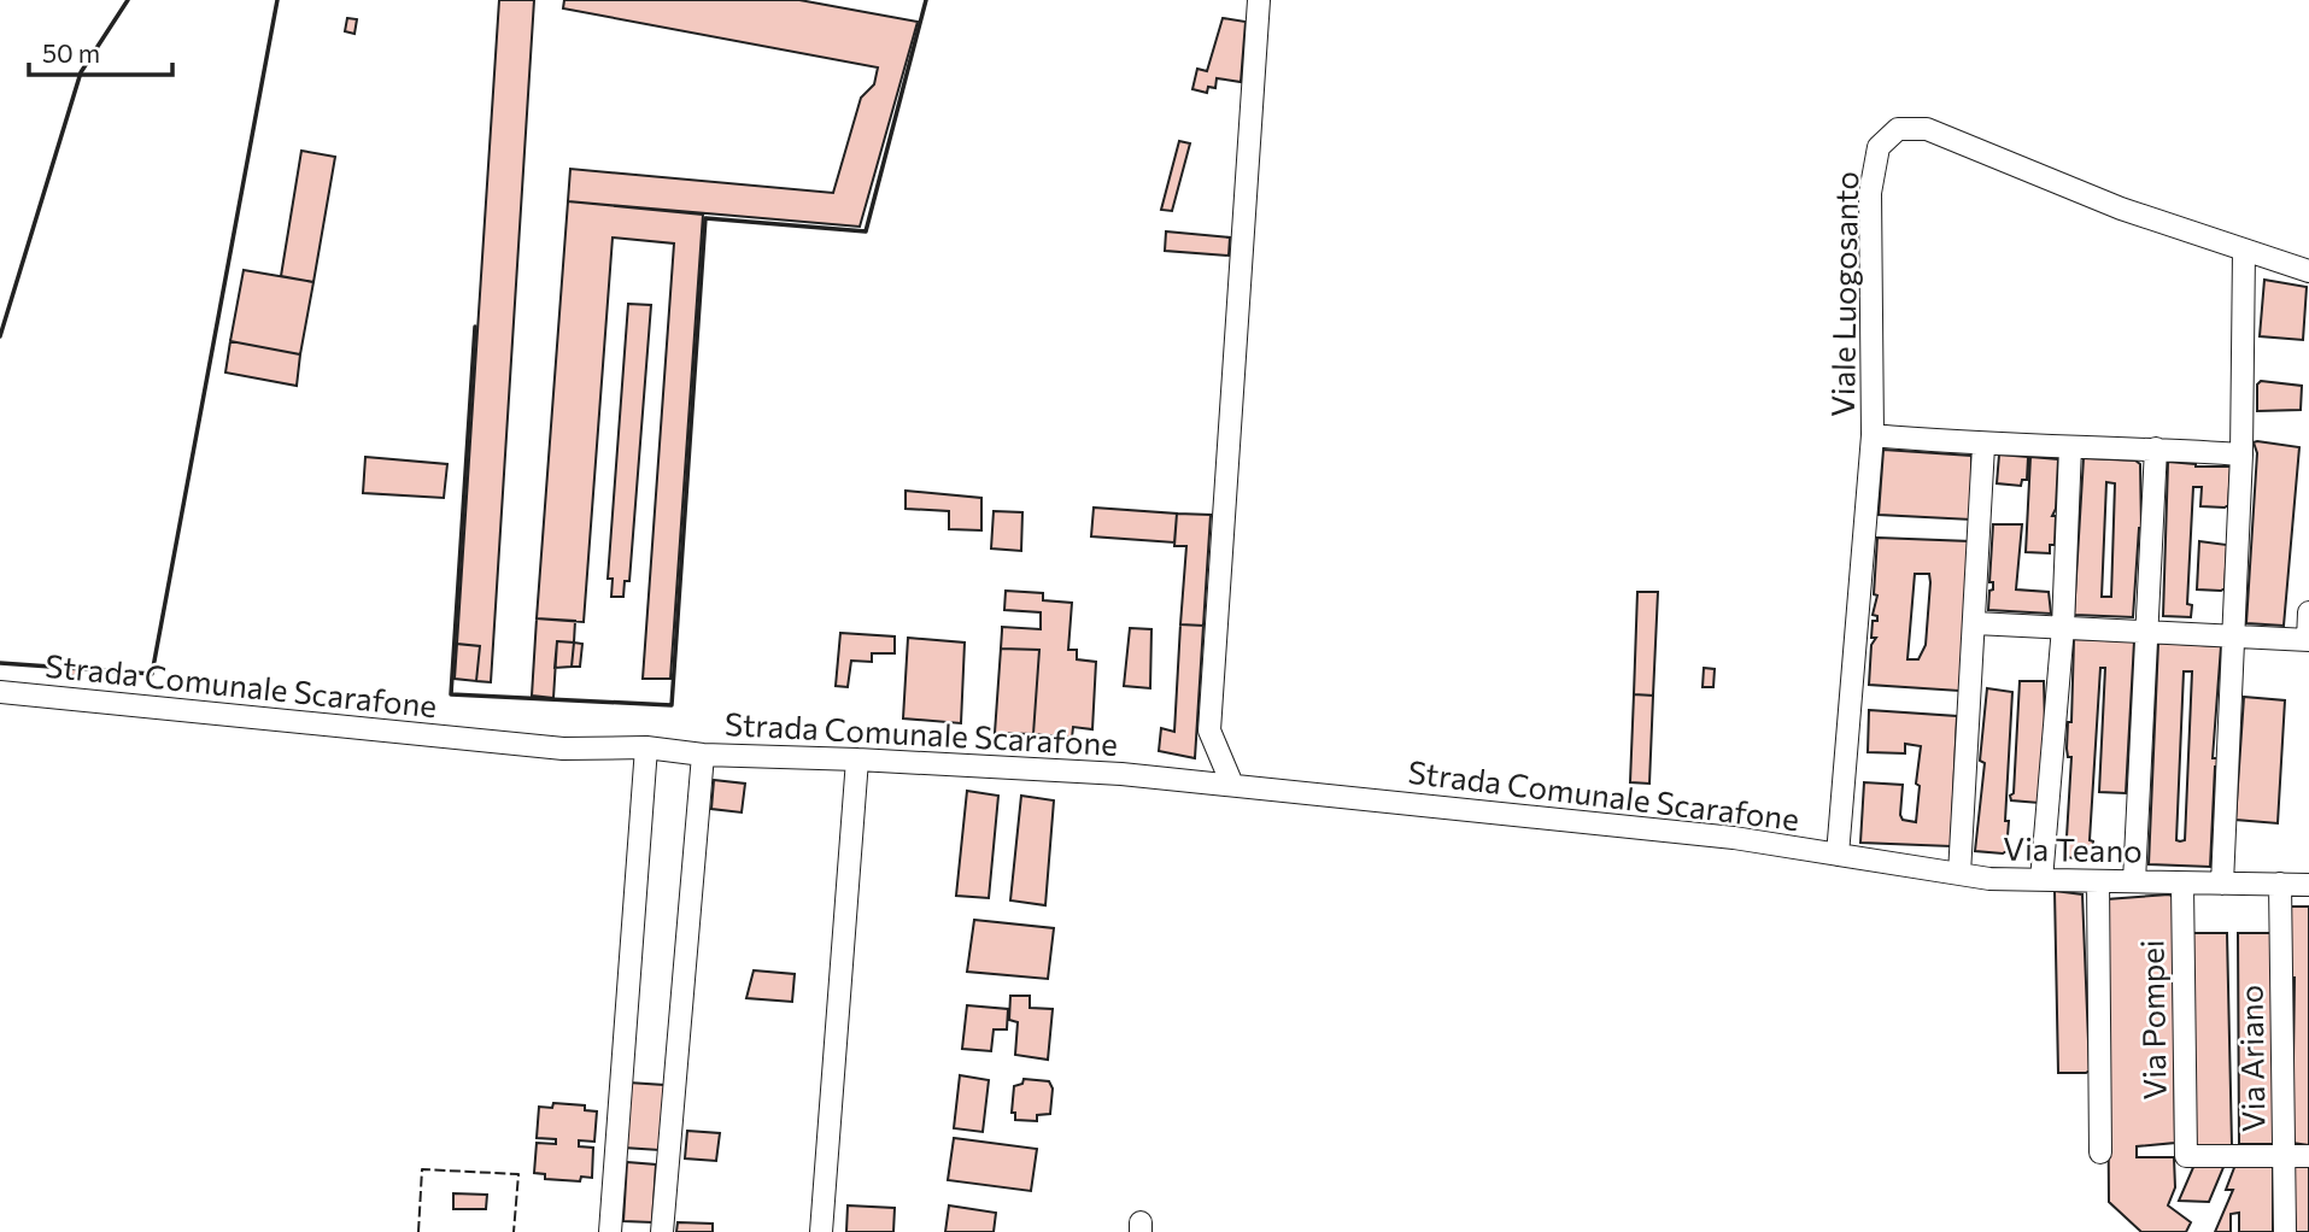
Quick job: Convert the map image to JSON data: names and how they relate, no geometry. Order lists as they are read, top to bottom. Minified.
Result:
{"streets":{"street":["Viale Luogosanto","Strada Comunale Scarafone","Via Teano","Via Pompei","Via Ariano"]},"crossings":[["Viale Luogosanto","Strada Comunale Scarafone"],["Viale Luogosanto","Via Teano"],["Strada Comunale Scarafone","Via Teano"],["Via Teano","Via Pompei"],["Via Teano","Via Ariano"],["Via Pompei","Via Ariano"]],"scale_bar":"50 m"}
